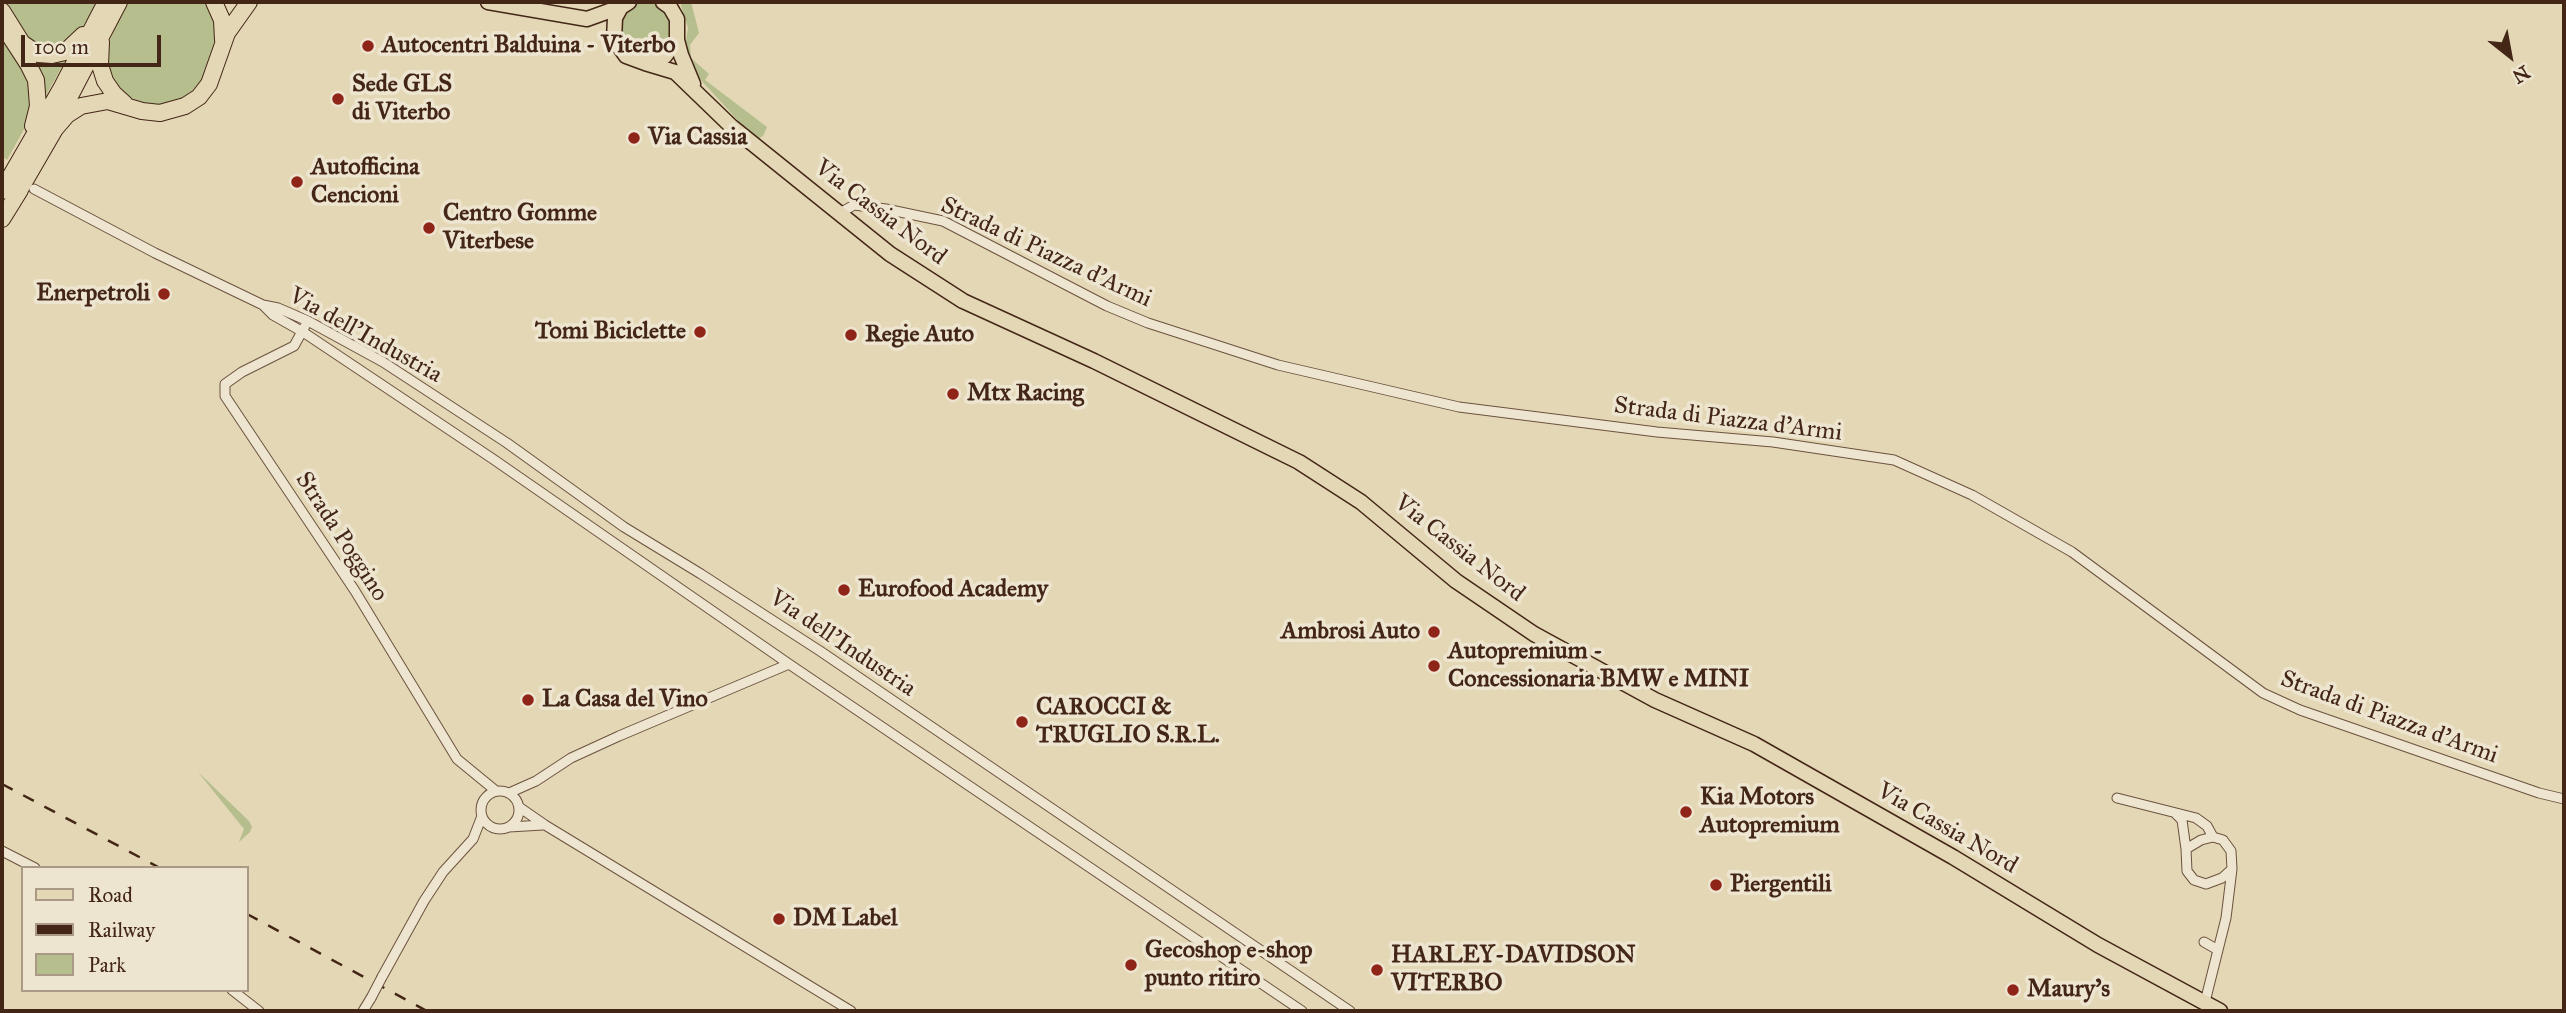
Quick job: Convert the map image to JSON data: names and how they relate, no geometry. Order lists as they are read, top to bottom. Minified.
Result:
{"streets":{"main road":["Via Cassia Nord"],"street":["Strada di Piazza d'Armi","Via dell'Industria","Strada Poggino"]},"crossings":[["Via Cassia Nord","Strada di Piazza d'Armi"],["Via dell'Industria","Strada Poggino"]],"places":["Autocentri Balduina - Viterbo","Sede GLS di Viterbo","Via Cassia","Autofficina Cencioni","Centro Gomme Viterbese","Enerpetroli","Tomi Biciclette","Regie Auto","Mtx Racing","Eurofood Academy","Ambrosi Auto","Autopremium - Concessionaria BMW e MINI","La Casa del Vino","CAROCCI & TRUGLIO S.R.L.","Kia Motors Autopremium","Piergentili","DM Label","Gecoshop e-shop punto ritiro","HARLEY-DAVIDSON VITERBO","Maury's"],"legend":["Road","Railway","Park"],"scale_bar":"100 m","north":"bottom right"}
